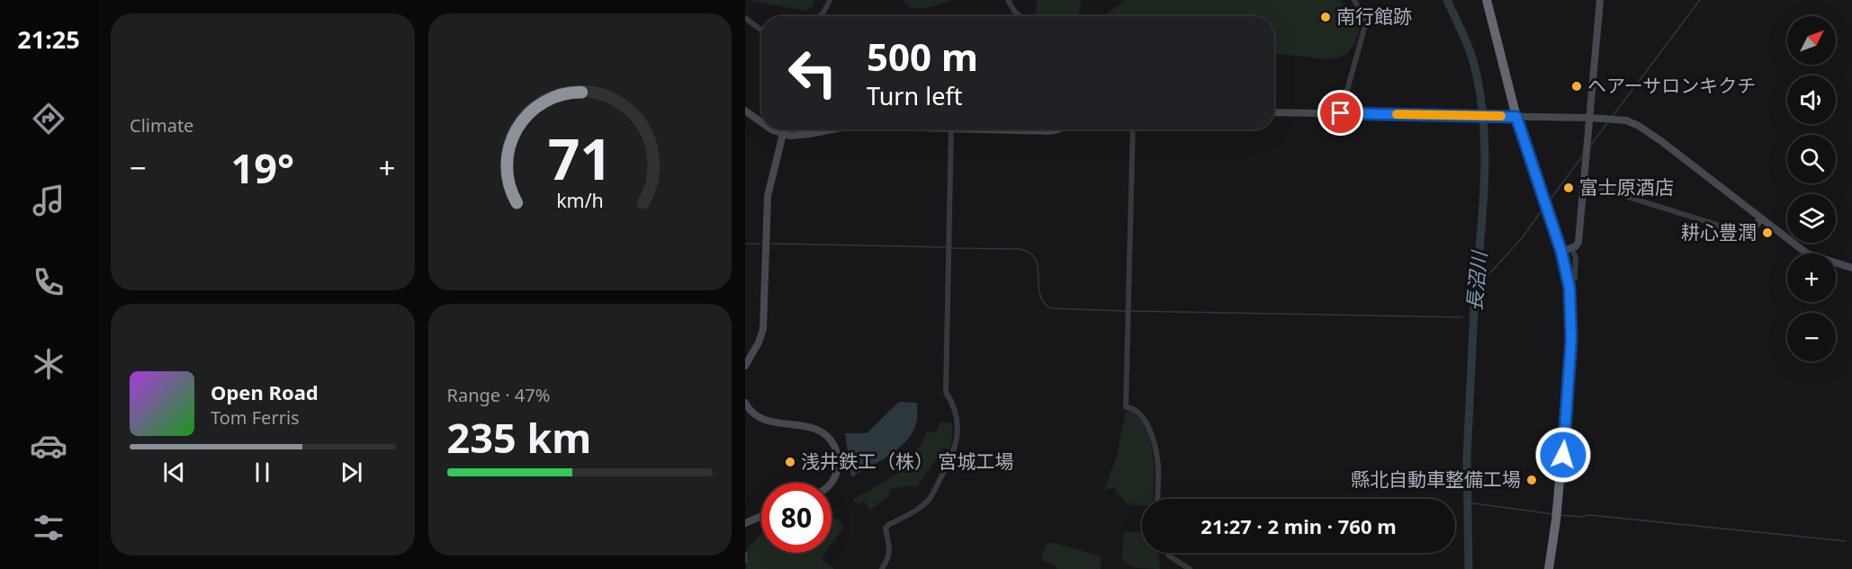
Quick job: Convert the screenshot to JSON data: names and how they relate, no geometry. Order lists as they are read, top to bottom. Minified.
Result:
{"water":["長沼川"],"places":["南行館跡","ヘアーサロンキクチ","富士原酒店","耕心豊潤","浅井鉄工（株） 宮城工場","縣北自動車整備工場"],"north":"top right","page":{"tabs":"21:25","tile":["Climate",["Range · 47%","235 km"]],"map_buttons":["+","−"],"turn":["500 m","Turn left"],"heat":["−","19°","+"],"song":["Open Road","Tom Ferris"],"limit":"80","trip":"21:27 · 2 min · 760 m","gauge":["71","km/h"]}}
